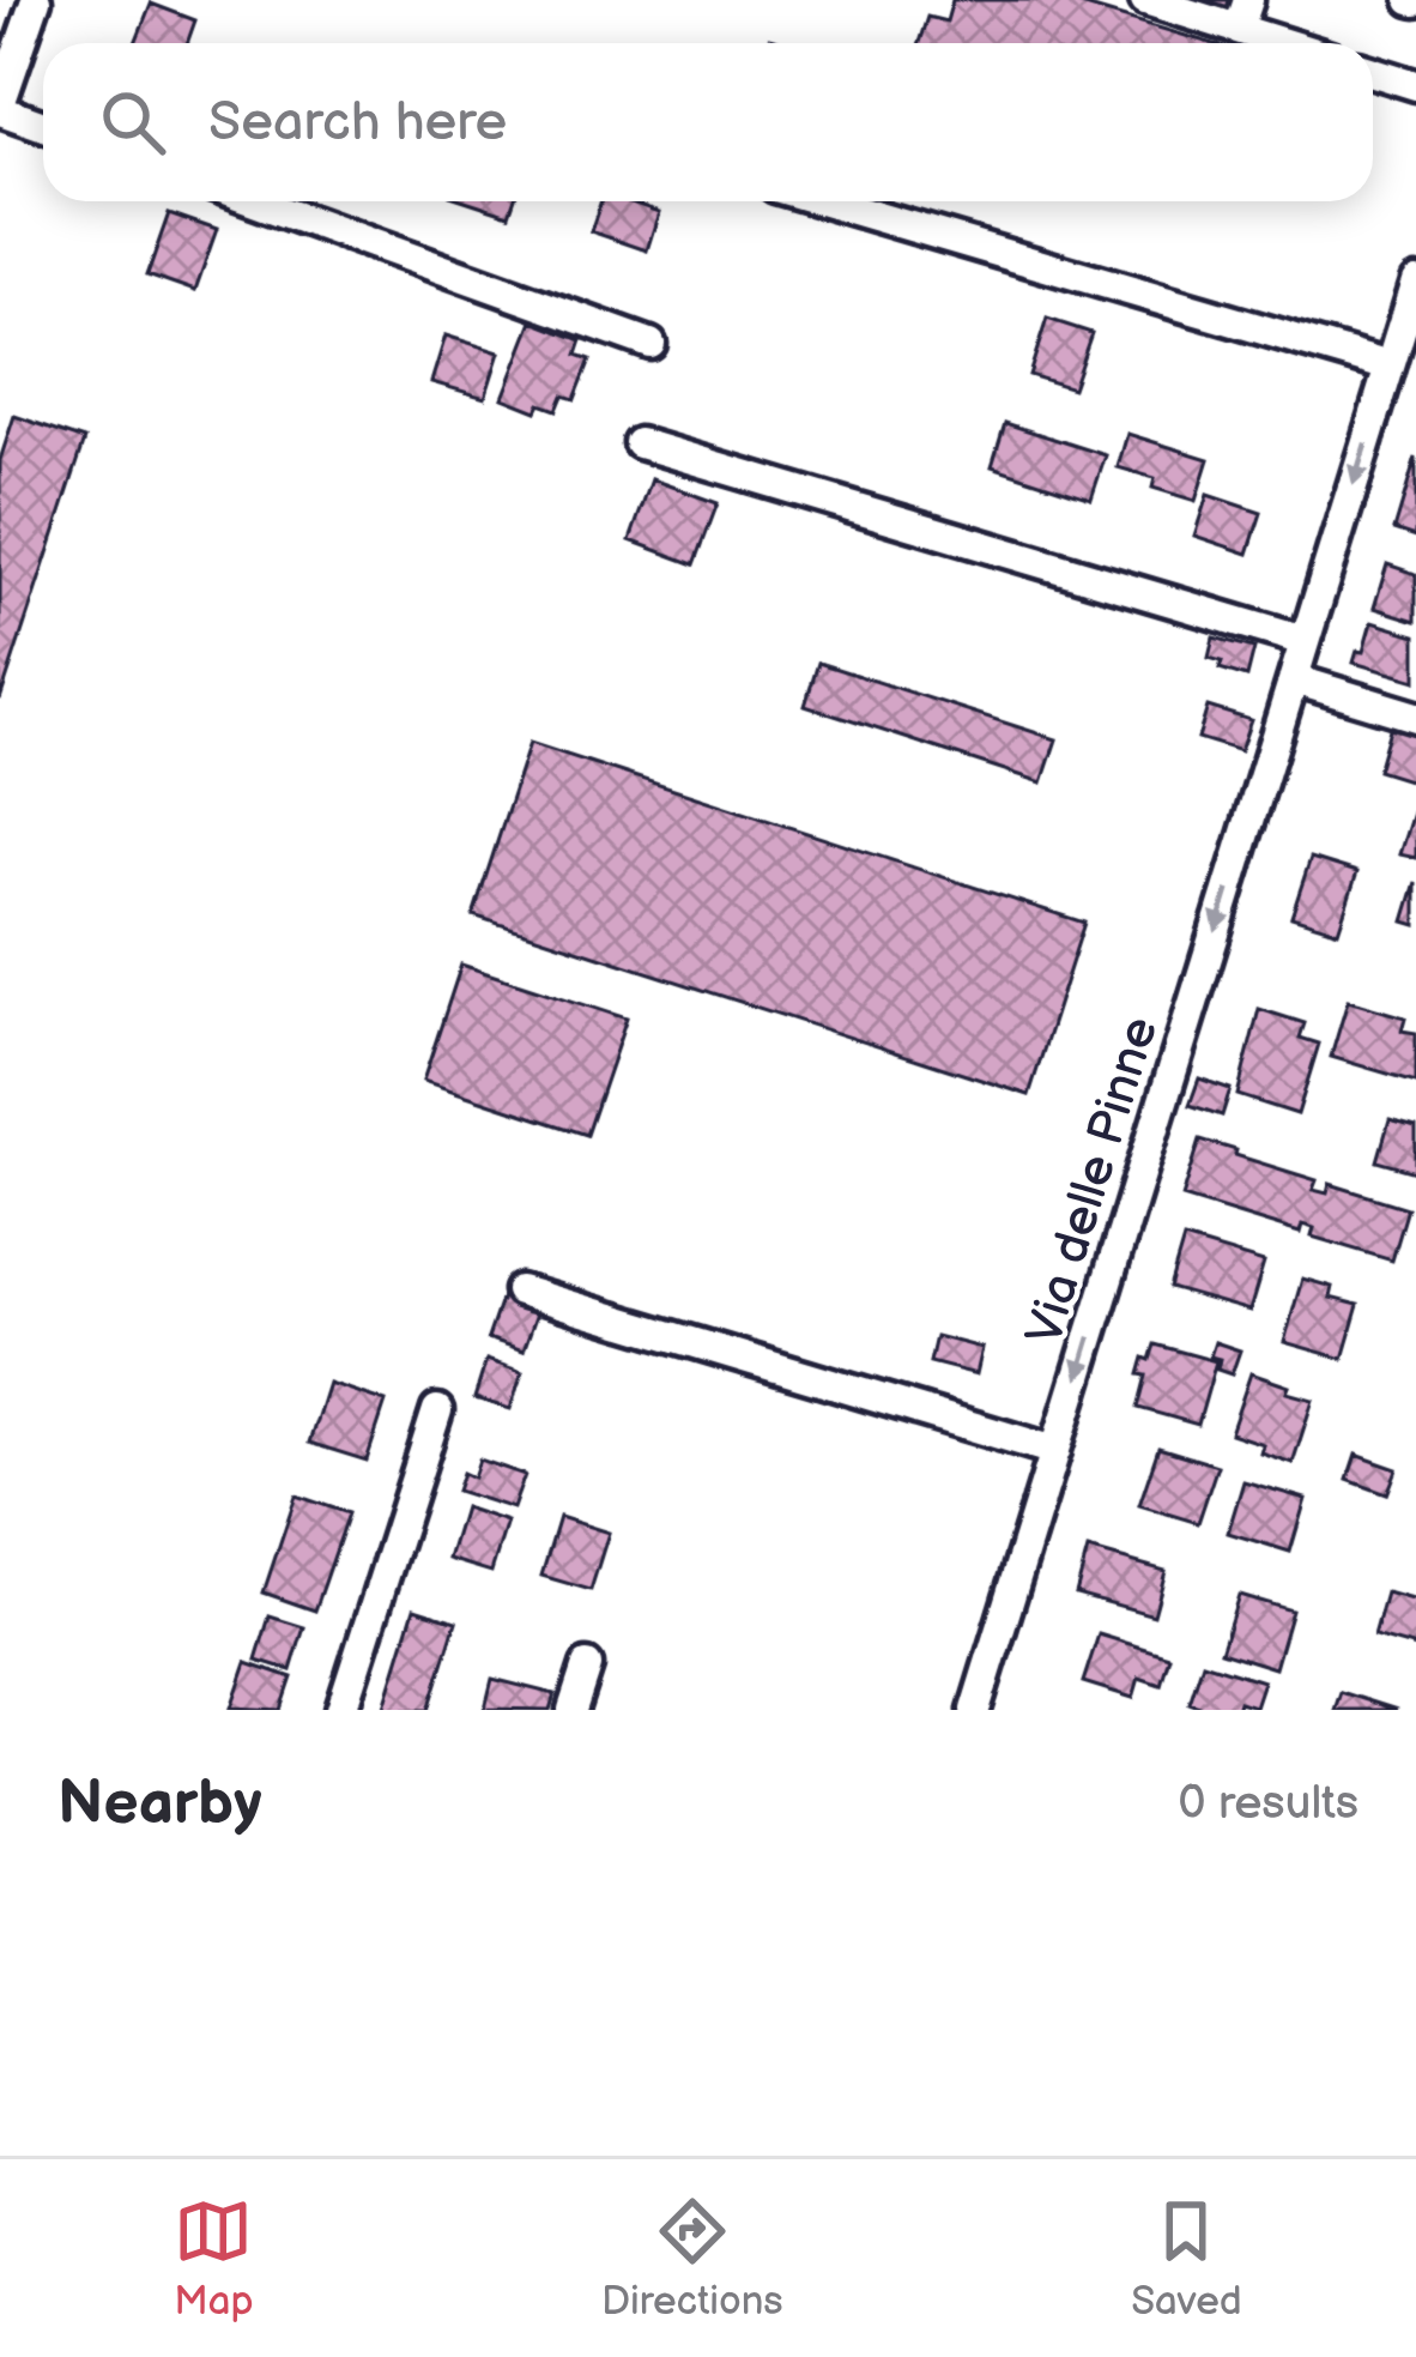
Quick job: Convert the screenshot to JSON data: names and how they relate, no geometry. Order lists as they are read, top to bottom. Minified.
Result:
{"streets":{"street":["Via delle Pinne"]},"one_way":["Via delle Pinne"],"page":{"search":"Search here","heading":["Nearby","0 results"],"nav":["Map","Directions","Saved"]}}
